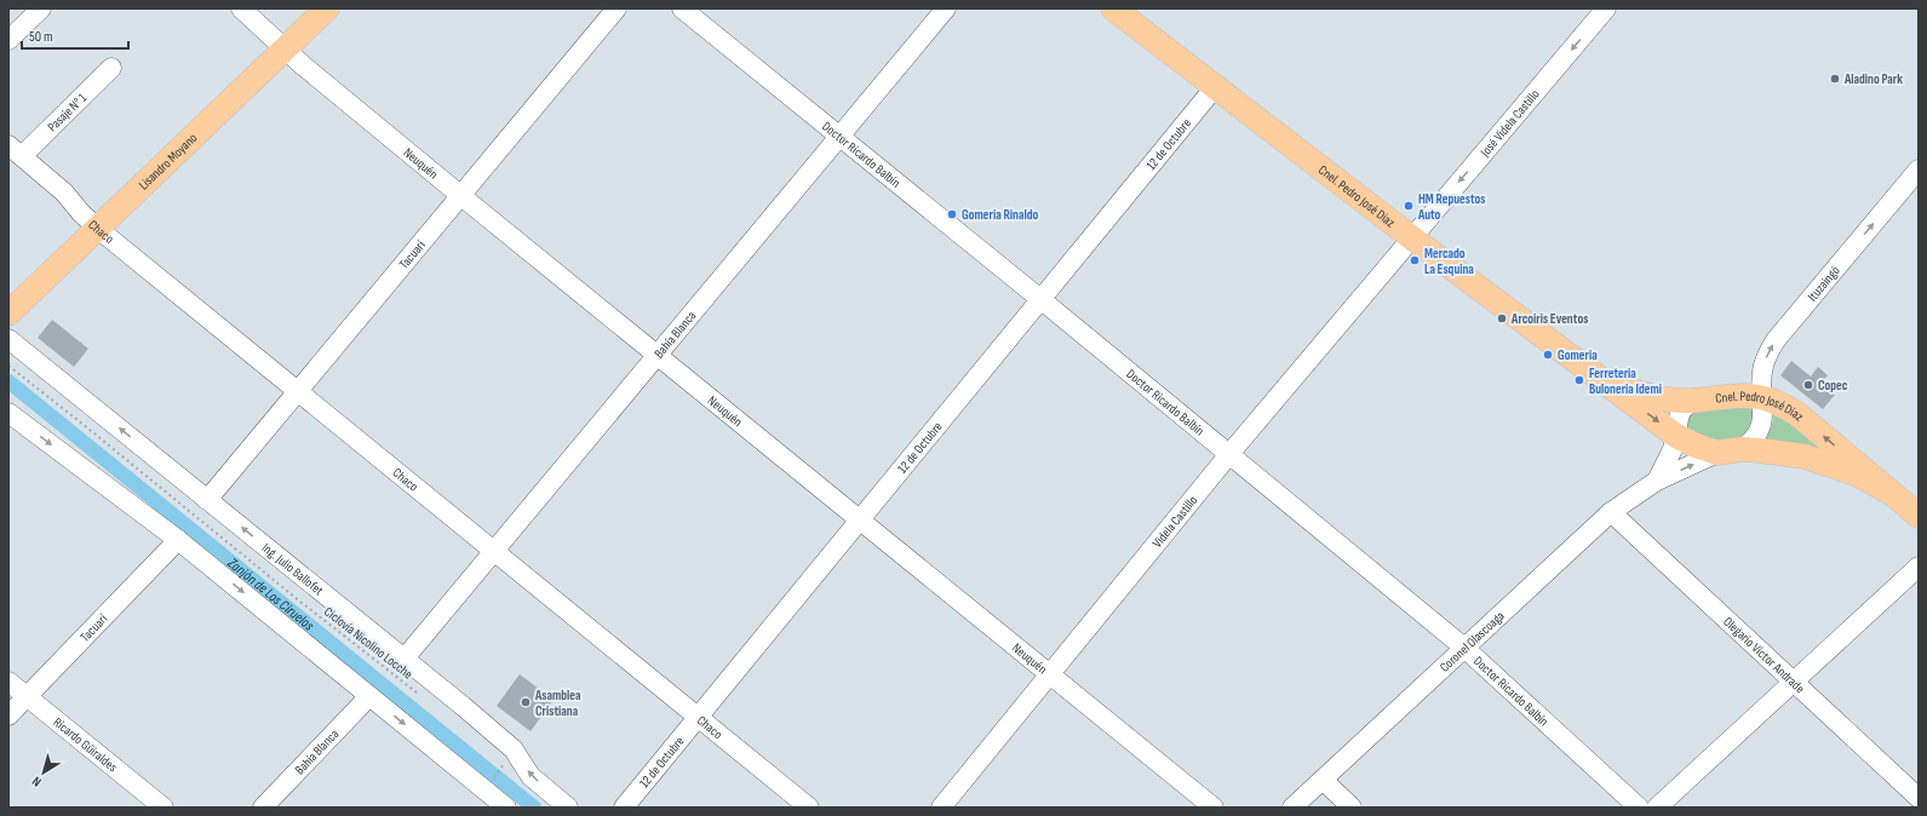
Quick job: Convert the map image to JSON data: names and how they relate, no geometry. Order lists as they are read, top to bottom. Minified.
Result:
{"streets":{"main road":["Lisandro Moyano","Cnel. Pedro José Díaz"],"street":["Pasaje N° 1","José Videla Castillo","12 de Octubre","Doctor Ricardo Balbín","Neuquén","Chaco","Tacuarí","Ituzaingó","Bahía Blanca","Videla Castillo","Ing. Julio Ballofet","Coronel Olascoaga","Olegario Víctor Andrade","Ricardo Güiraldes"],"path":["Ciclovía Nicolino Locche"]},"crossings":[["Pasaje N° 1","Chaco"],["José Videla Castillo","Cnel. Pedro José Díaz"],["José Videla Castillo","Videla Castillo"],["12 de Octubre","Doctor Ricardo Balbín"],["12 de Octubre","Neuquén"],["12 de Octubre","Cnel. Pedro José Díaz"],["12 de Octubre","Chaco"],["Doctor Ricardo Balbín","Bahía Blanca"],["Doctor Ricardo Balbín","Videla Castillo"],["Doctor Ricardo Balbín","Coronel Olascoaga"],["Lisandro Moyano","Neuquén"],["Lisandro Moyano","Chaco"],["Neuquén","Tacuarí"],["Neuquén","Bahía Blanca"],["Neuquén","Videla Castillo"],["Cnel. Pedro José Díaz","Ituzaingó"],["Cnel. Pedro José Díaz","Videla Castillo"],["Cnel. Pedro José Díaz","Coronel Olascoaga"],["Chaco","Tacuarí"],["Chaco","Bahía Blanca"],["Tacuarí","Ing. Julio Ballofet"],["Tacuarí","Ricardo Güiraldes"],["Bahía Blanca","Ing. Julio Ballofet"],["Coronel Olascoaga","Olegario Víctor Andrade"]],"one_way":["José Videla Castillo","Ituzaingó"],"water":["Zanjón de Los Ciruelos"],"places":["Aladino Park","HM Repuestos Auto","Gomeria Rinaldo","Mercado La Esquina","Arcoiris Eventos","Gomeria","Ferreteria Buloneria Idemi","Copec","Asamblea Cristiana"],"scale_bar":"50 m","north":"bottom left"}
